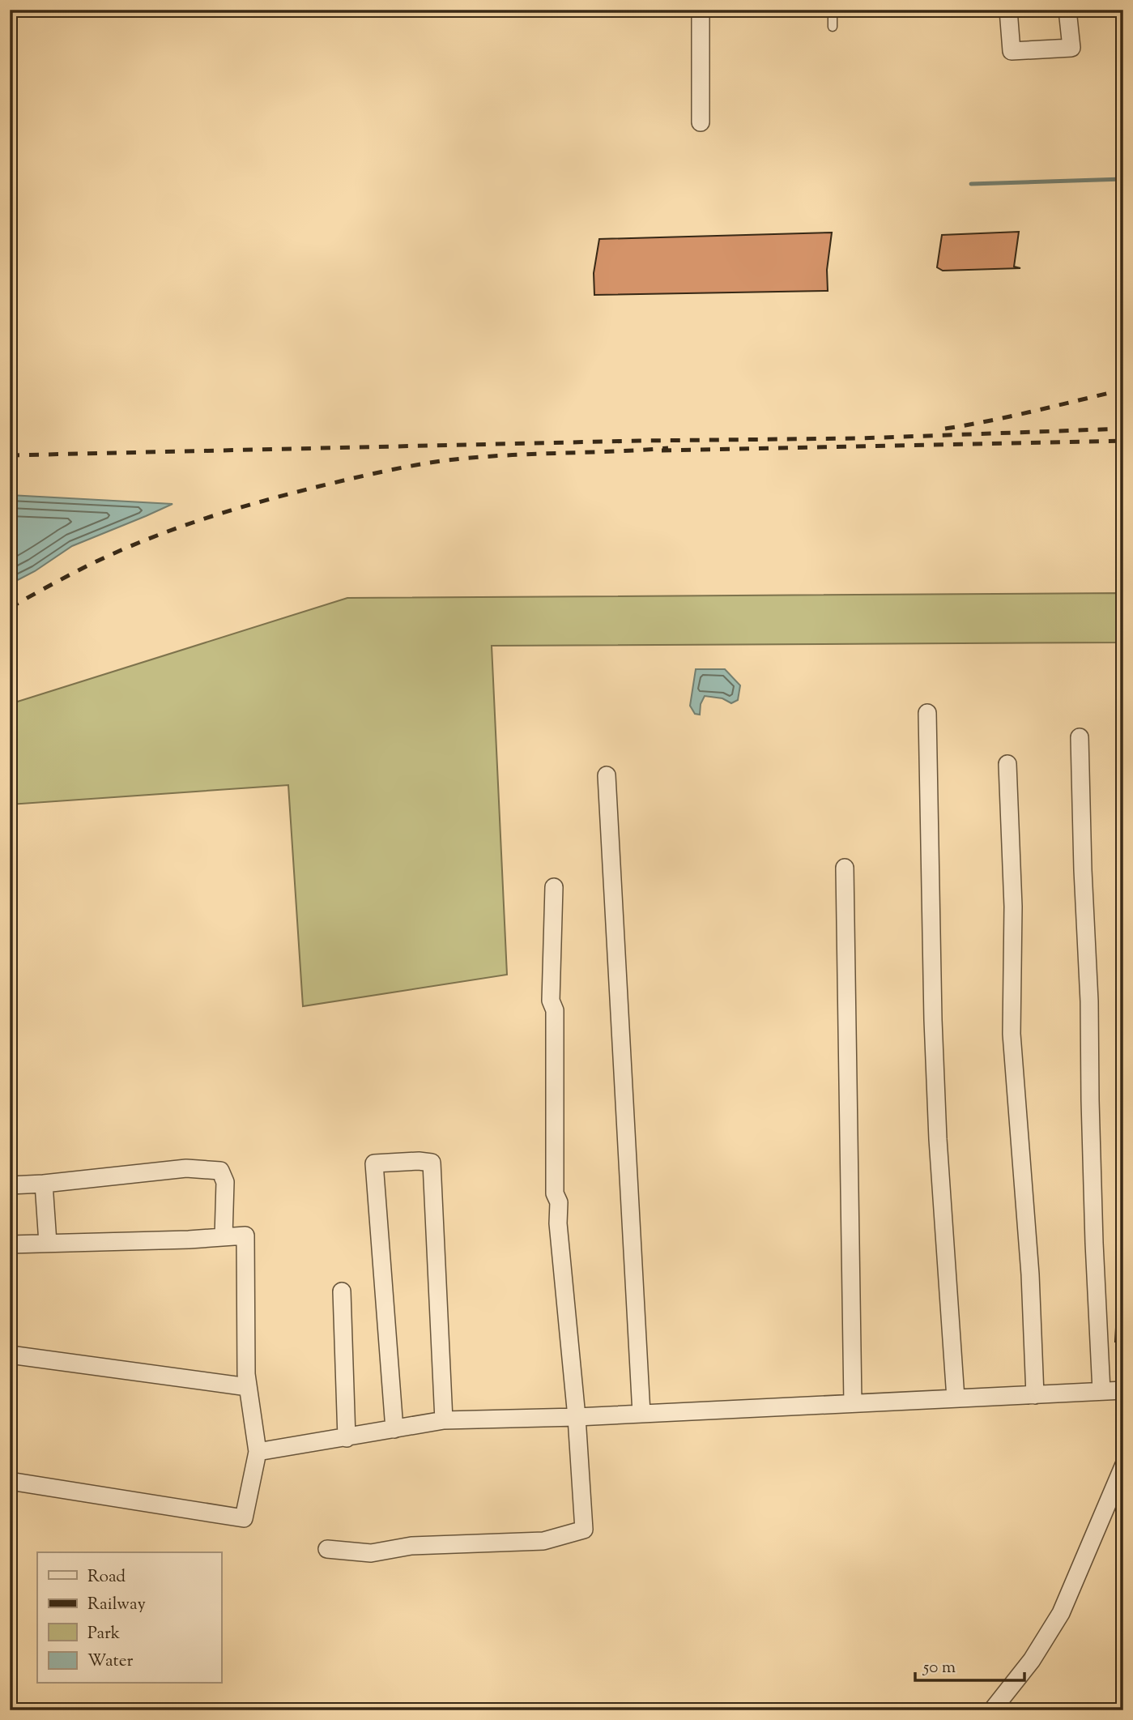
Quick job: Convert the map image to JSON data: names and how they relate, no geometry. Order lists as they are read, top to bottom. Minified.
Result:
{"legend":["Road","Railway","Park","Water"],"scale_bar":"50 m"}
